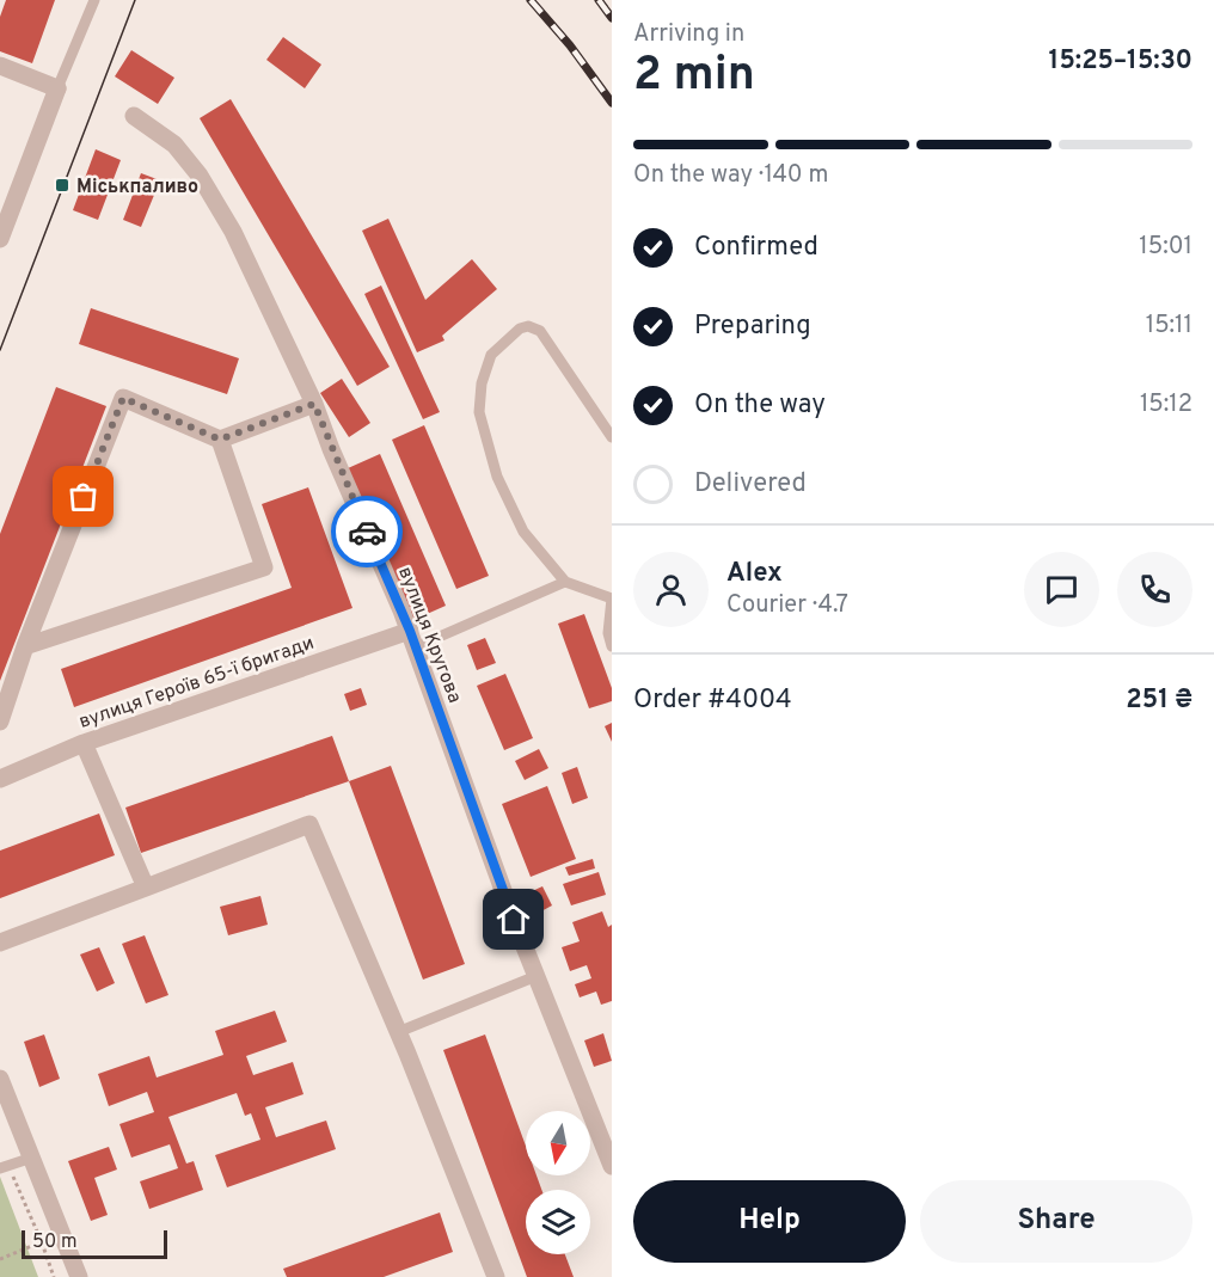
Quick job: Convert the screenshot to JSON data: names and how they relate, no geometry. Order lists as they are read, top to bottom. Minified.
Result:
{"streets":{"street":["вулиця Кругова","вулиця Героїв 65-ї бригади"]},"crossings":[["вулиця Кругова","вулиця Героїв 65-ї бригади"]],"places":{"transit":["Міськпаливо"]},"scale_bar":"50 m","north":"bottom","page":{"heading":["2 min","Arriving in","15:25–15:30"],"panel":["Alex","Courier · 4.7","Order #4004","251 ₴"],"bar":"On the way · 140 m","list":[["Confirmed","15:01"],["Preparing","15:11"],["On the way","15:12"],"Delivered"],"buttons":["Help","Share"],"scale":"50 m"}}
